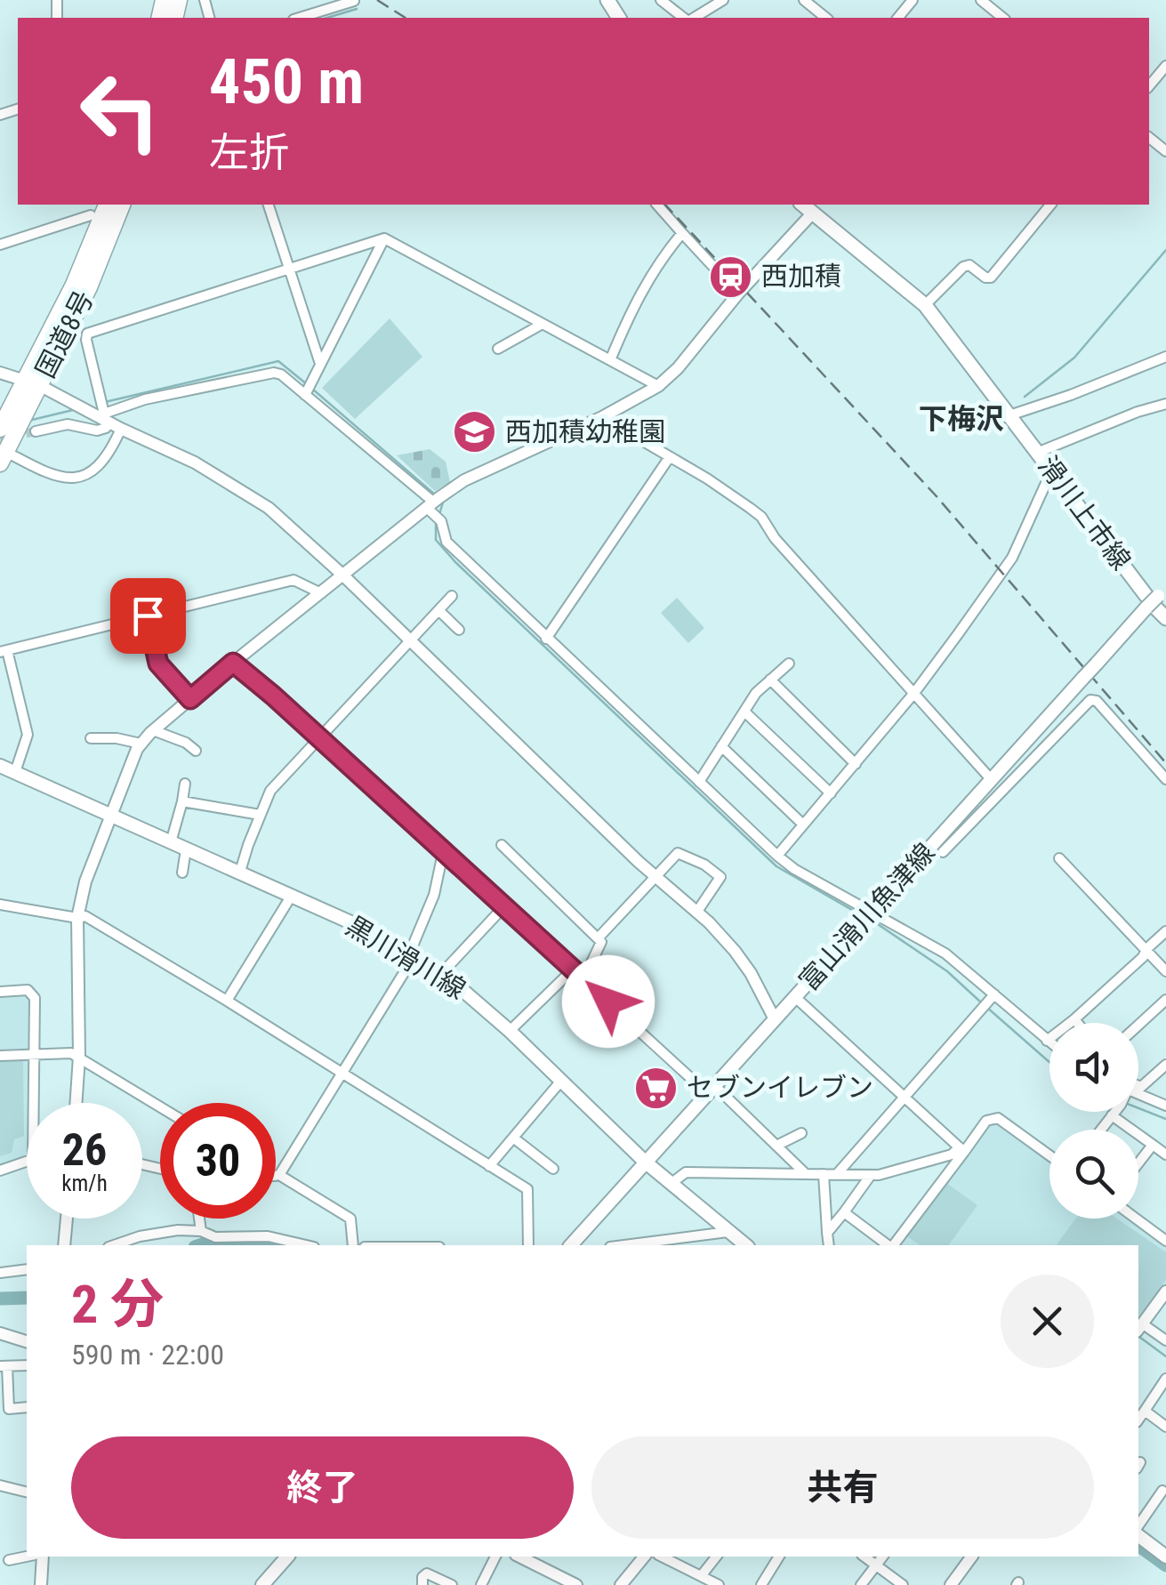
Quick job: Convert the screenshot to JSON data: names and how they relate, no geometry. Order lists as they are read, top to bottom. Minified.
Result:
{"streets":{"highway":["国道8号"],"main road":["滑川上市線","富山滑川魚津線","黒川滑川線"]},"crossings":[["富山滑川魚津線","黒川滑川線"]],"districts":["下梅沢"],"places":{"station":["西加積"],"school or university":["西加積幼稚園"],"supermarket":["セブンイレブン"]},"page":{"turn":["450 m","左折"],"speed":"26 km/h","limit":"30","heading":["2 分","590 m · 22:00"],"buttons":["終了","共有"]}}
